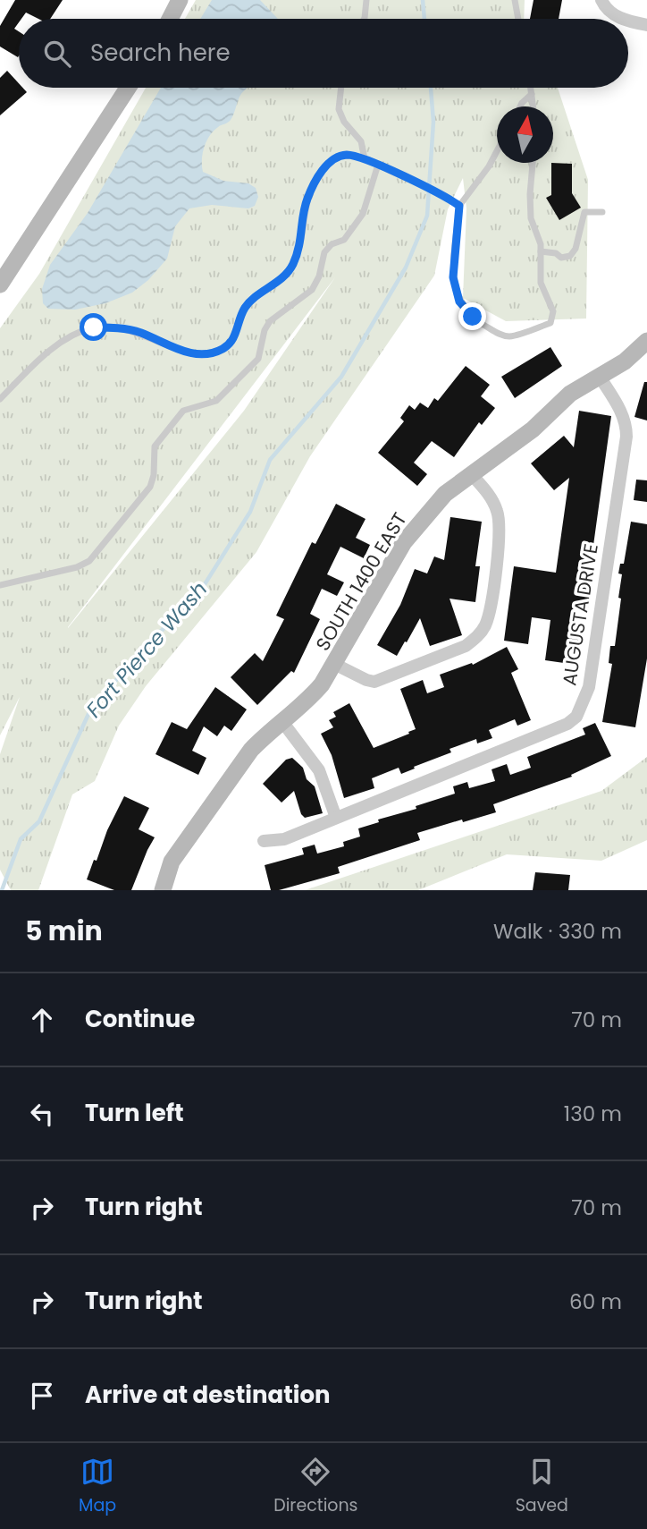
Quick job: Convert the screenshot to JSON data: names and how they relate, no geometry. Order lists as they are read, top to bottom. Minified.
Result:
{"streets":{"street":["SOUTH 1400 EAST","AUGUSTA DRIVE"]},"crossings":[["SOUTH 1400 EAST","AUGUSTA DRIVE"]],"water":["Fort Pierce Wash"],"north":"top","page":{"search":"Search here","heading":["5 min","Walk · 330 m"],"list":[["Continue","70 m"],["Turn left","130 m"],["Turn right","70 m"],["Turn right","60 m"],"Arrive at destination"],"nav":["Map","Directions","Saved"]}}
